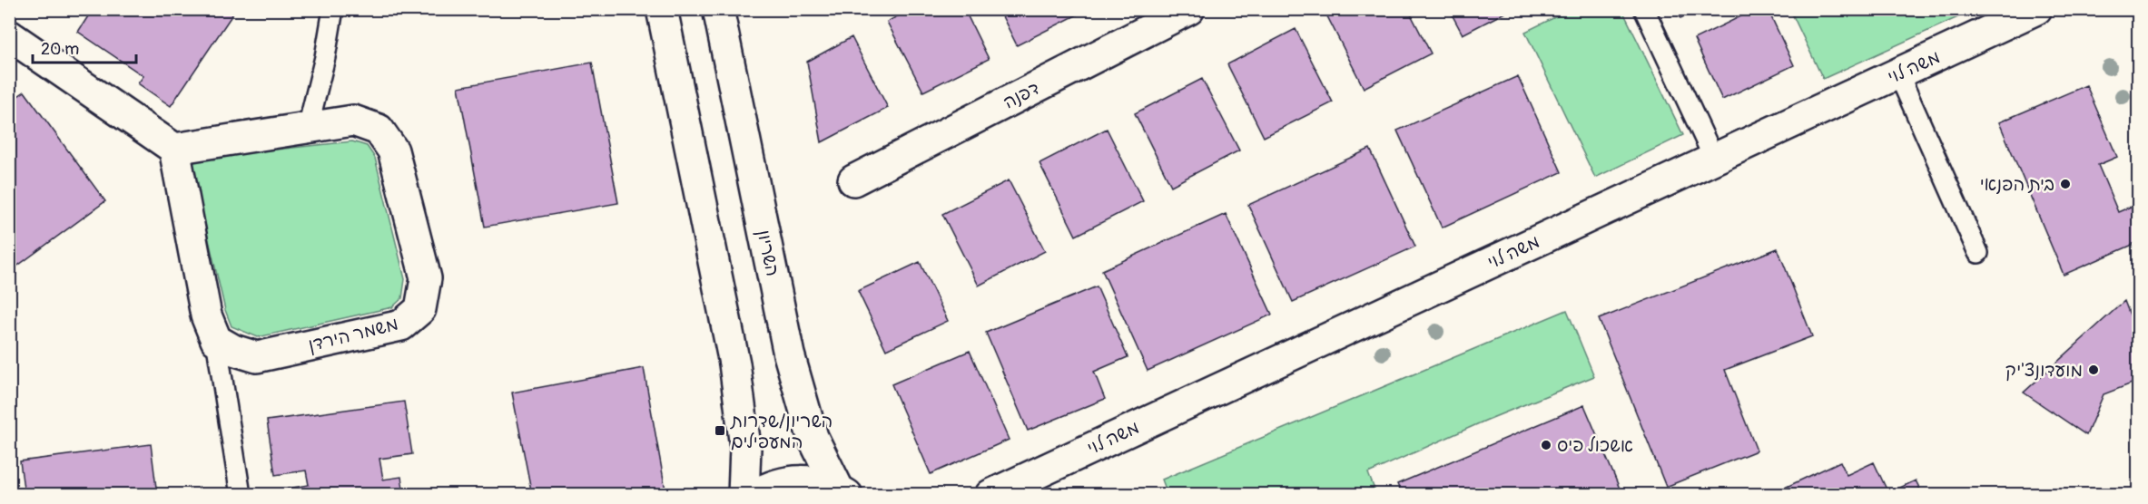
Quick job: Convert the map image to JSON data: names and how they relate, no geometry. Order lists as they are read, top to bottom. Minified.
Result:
{"streets":{"street":["משה לוי","דפנה","השריון","משמר הירדן"]},"places":{"other":["בית הפנאי","מועדונצ'יק","אשכול פיס"],"transit":["השריון/שדרות המעפילים"]},"scale_bar":"20 m"}
